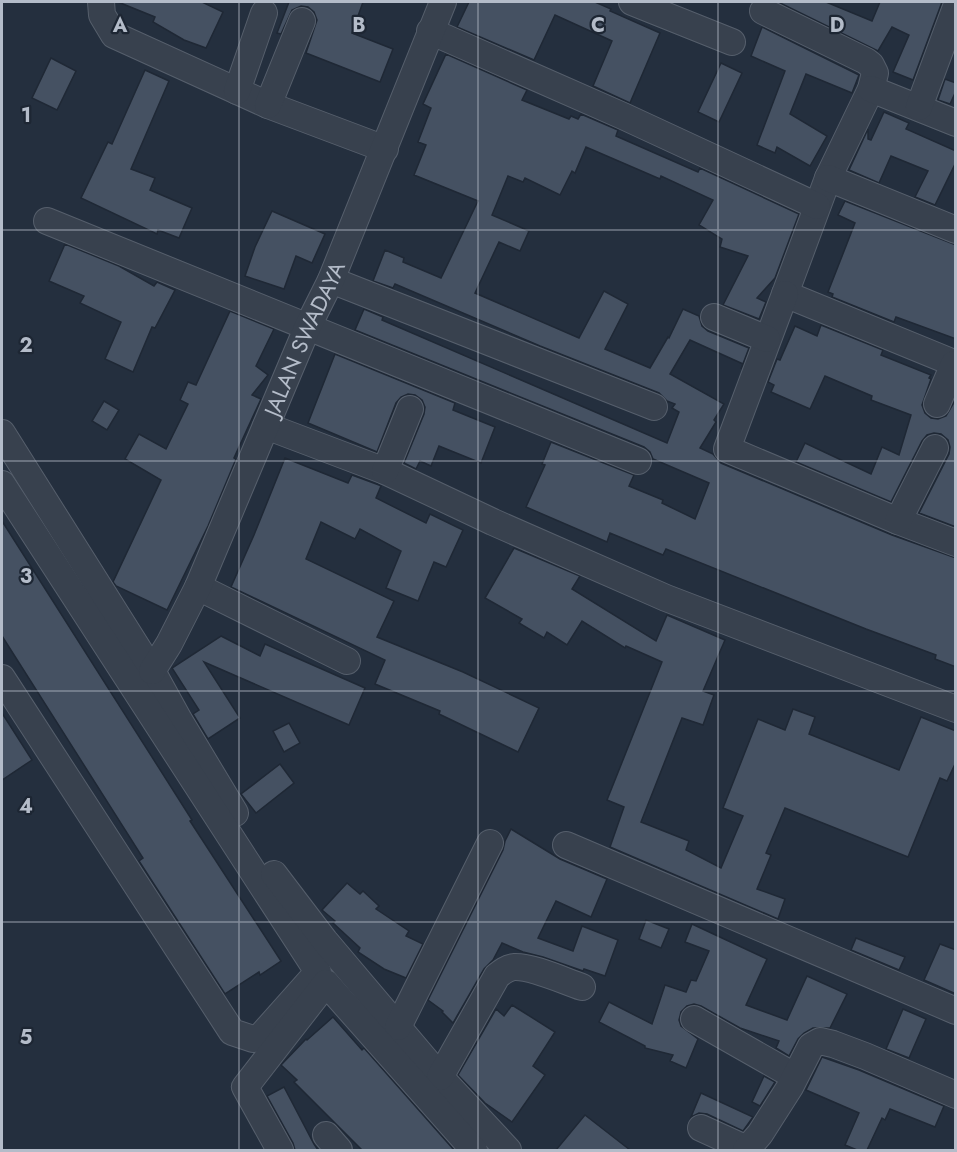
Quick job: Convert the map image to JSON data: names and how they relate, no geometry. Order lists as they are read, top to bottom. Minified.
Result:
{"streets":{"street":["JALAN SWADAYA"]},"grid":{"columns":["A","B","C","D"],"rows":["1","2","3","4","5"]}}
